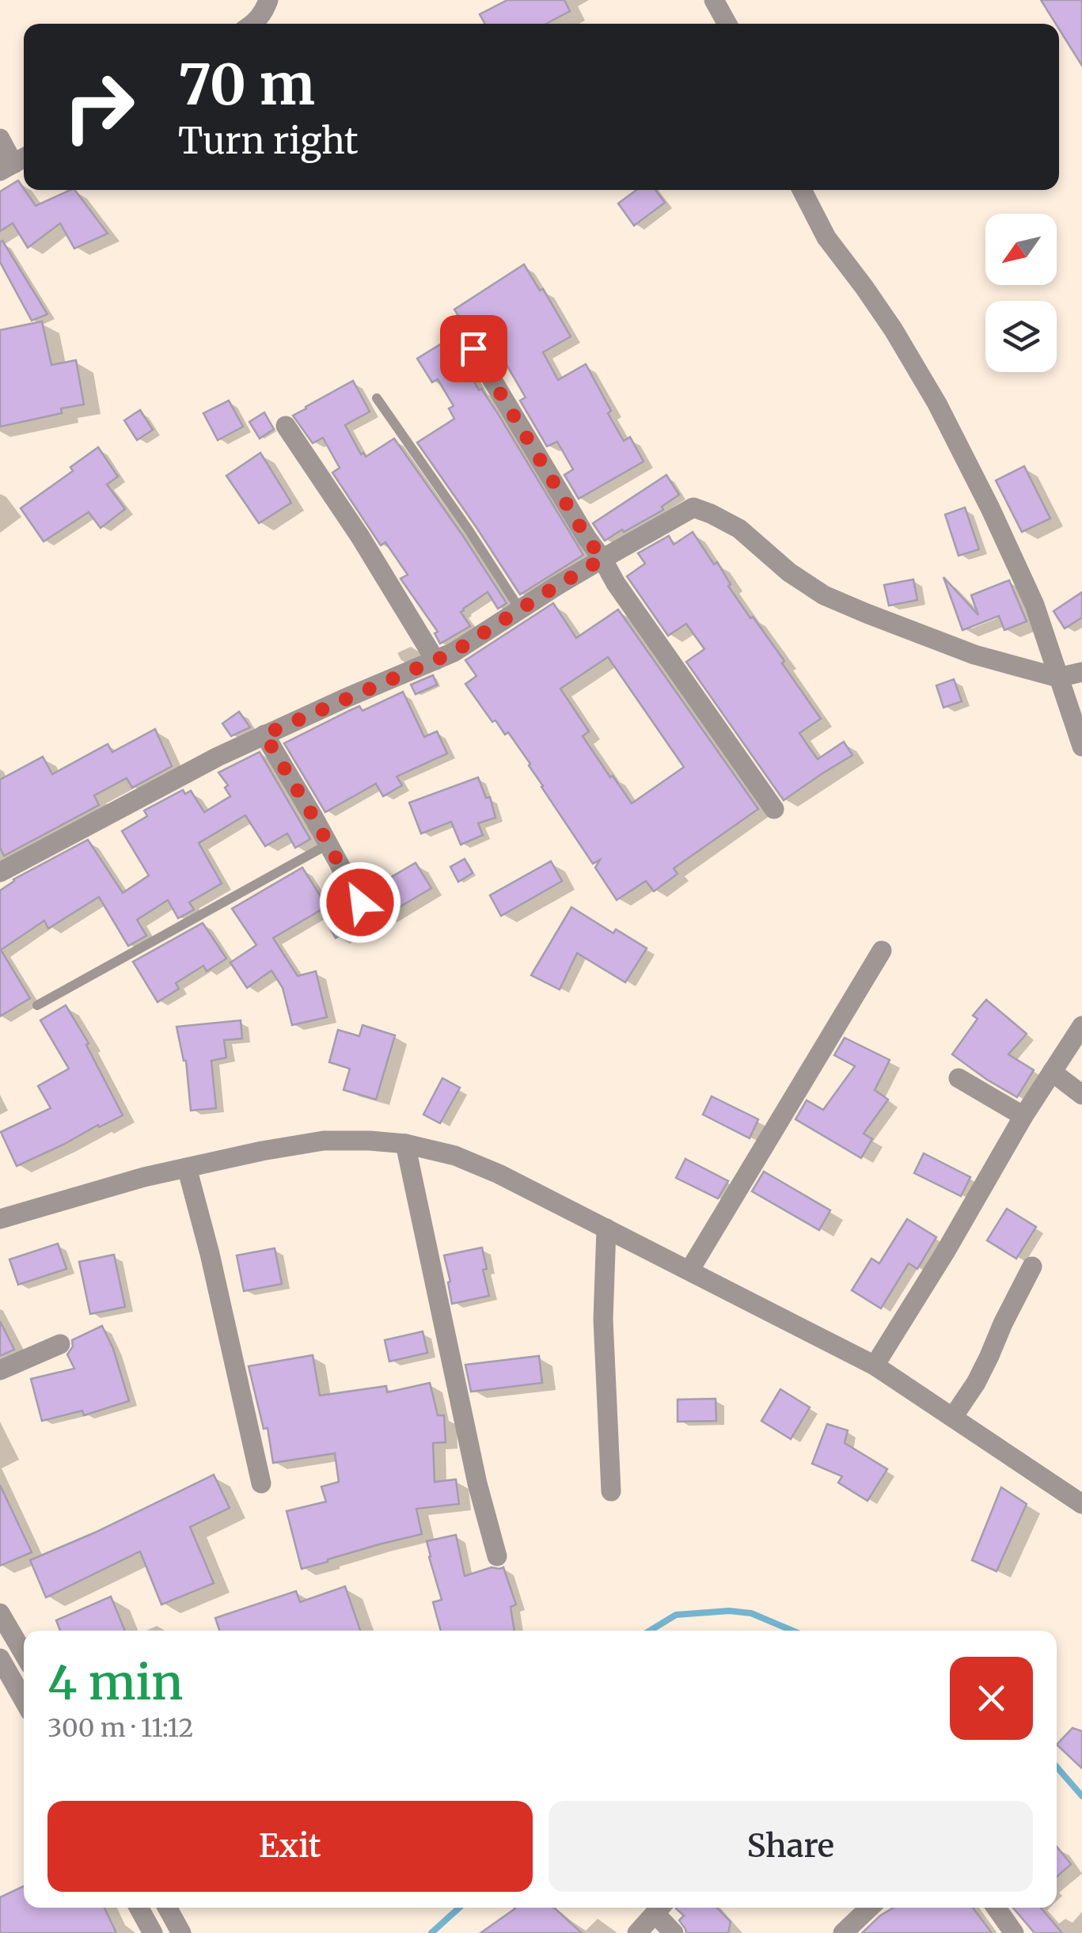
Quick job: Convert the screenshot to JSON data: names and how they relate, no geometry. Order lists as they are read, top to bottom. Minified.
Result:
{"north":"bottom left","page":{"turn":["70 m","Turn right"],"heading":["4 min","300 m · 11:12"],"buttons":["Exit","Share"]}}
